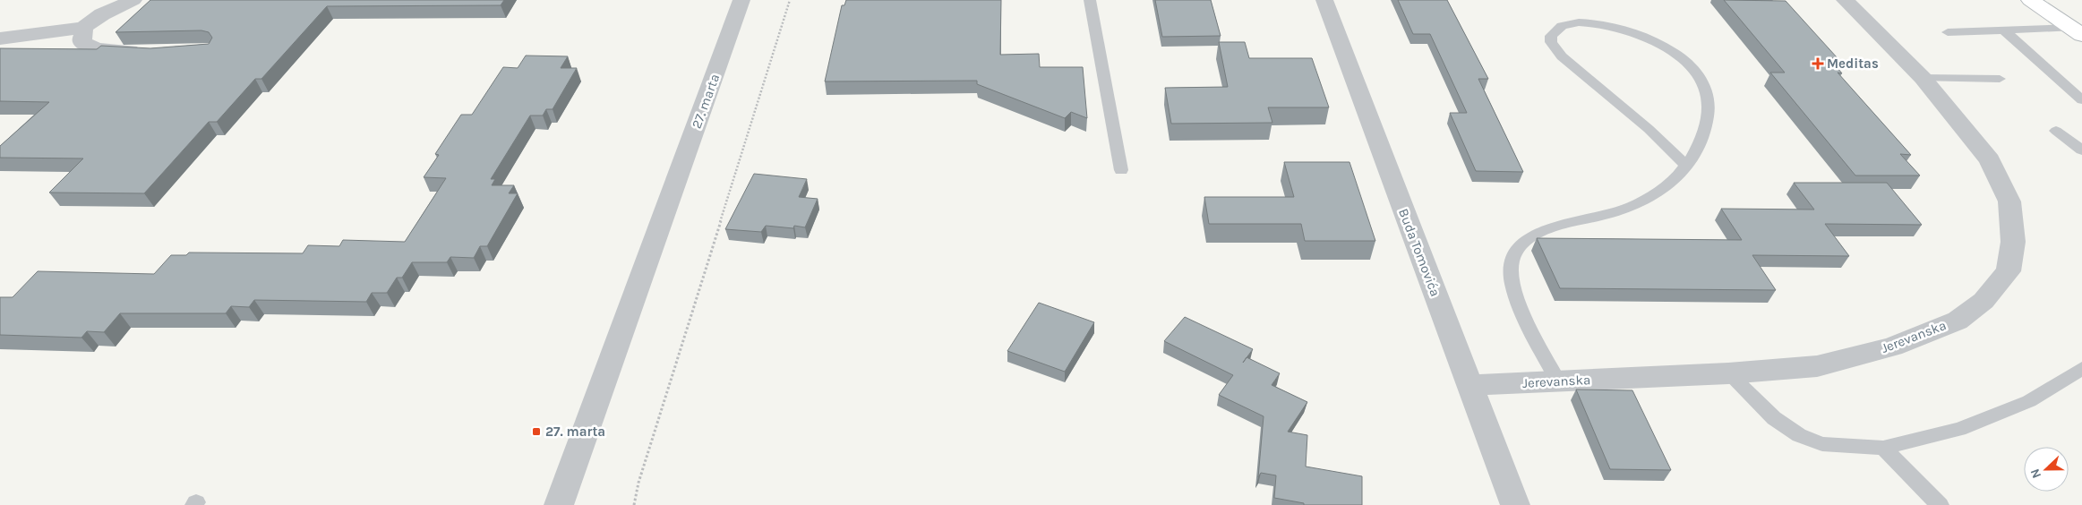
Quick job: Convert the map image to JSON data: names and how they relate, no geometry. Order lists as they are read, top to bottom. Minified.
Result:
{"streets":{"street":["27. marta","Buda Tomovića","Jerevanska"]},"crossings":[["Buda Tomovića","Jerevanska"]],"places":{"health":["Meditas"],"transit":["27. marta"]},"north":"left"}
